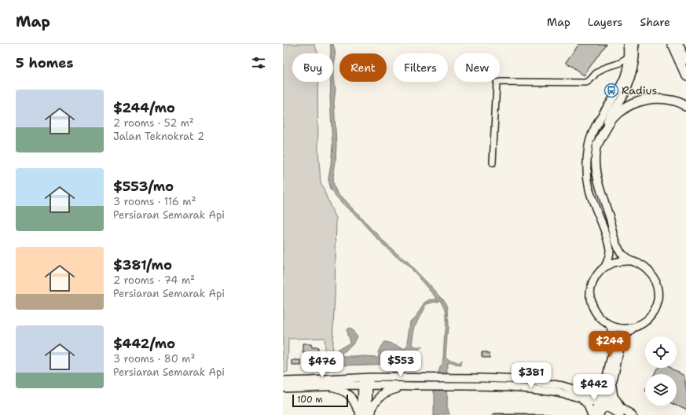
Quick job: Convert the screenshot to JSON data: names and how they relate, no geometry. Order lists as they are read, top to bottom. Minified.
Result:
{"places":{"bus stop":["Radius"]},"scale_bar":"100 m","page":{"header":"Map","nav":["Map","Layers","Share"],"heading":"5 homes","chip":["Buy","Rent","Filters","New"],"list":[{"name":"$244/mo","note":"2 rooms · 52 m² · Jalan Teknokrat 2"},{"name":"$553/mo","note":"3 rooms · 116 m² · Persiaran Semarak Api"},{"name":"$381/mo","note":"2 rooms · 74 m² · Persiaran Semarak Api"},{"name":"$442/mo","note":"3 rooms · 80 m² · Persiaran Semarak Api"}],"price":["$244","$553","$476","$381","$442"],"scale":"100 m"}}
